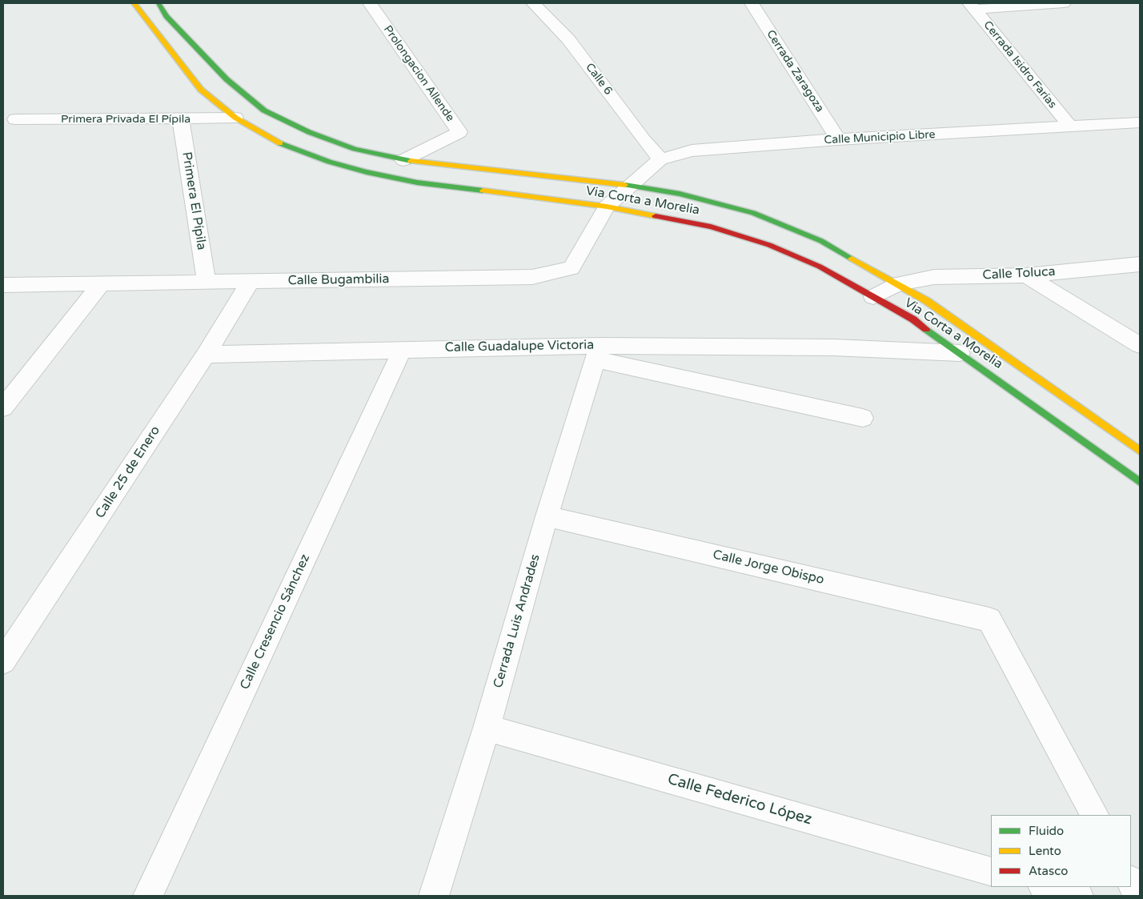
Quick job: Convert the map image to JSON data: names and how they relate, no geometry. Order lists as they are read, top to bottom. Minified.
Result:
{"streets":{"main road":["Via Corta a Morelia"],"street":["Cerrada Isidro Farías","Cerrada Zaragoza","Prolongacion Allende","Calle 6","Primera Privada El Pípila","Calle Municipio Libre","Primera El Pípila","Calle Toluca","Calle Bugambilia","Calle Guadalupe Victoria","Calle 25 de Enero","Calle Jorge Obispo","Cerrada Luis Andrades","Calle Cresencio Sánchez","Calle Federico López"]},"crossings":[["Cerrada Isidro Farías","Calle Municipio Libre"],["Cerrada Zaragoza","Calle Municipio Libre"],["Prolongacion Allende","Via Corta a Morelia"],["Calle 6","Calle Municipio Libre"],["Primera Privada El Pípila","Primera El Pípila"],["Primera Privada El Pípila","Via Corta a Morelia"],["Calle Municipio Libre","Via Corta a Morelia"],["Calle Municipio Libre","Calle Bugambilia"],["Primera El Pípila","Calle Bugambilia"],["Via Corta a Morelia","Calle Toluca"],["Via Corta a Morelia","Calle Bugambilia"],["Via Corta a Morelia","Calle Guadalupe Victoria"],["Calle Bugambilia","Calle 25 de Enero"],["Calle Guadalupe Victoria","Calle 25 de Enero"],["Calle Guadalupe Victoria","Cerrada Luis Andrades"],["Calle Guadalupe Victoria","Calle Cresencio Sánchez"],["Calle Jorge Obispo","Cerrada Luis Andrades"],["Cerrada Luis Andrades","Calle Federico López"]],"legend":["Fluido","Lento","Atasco"]}
